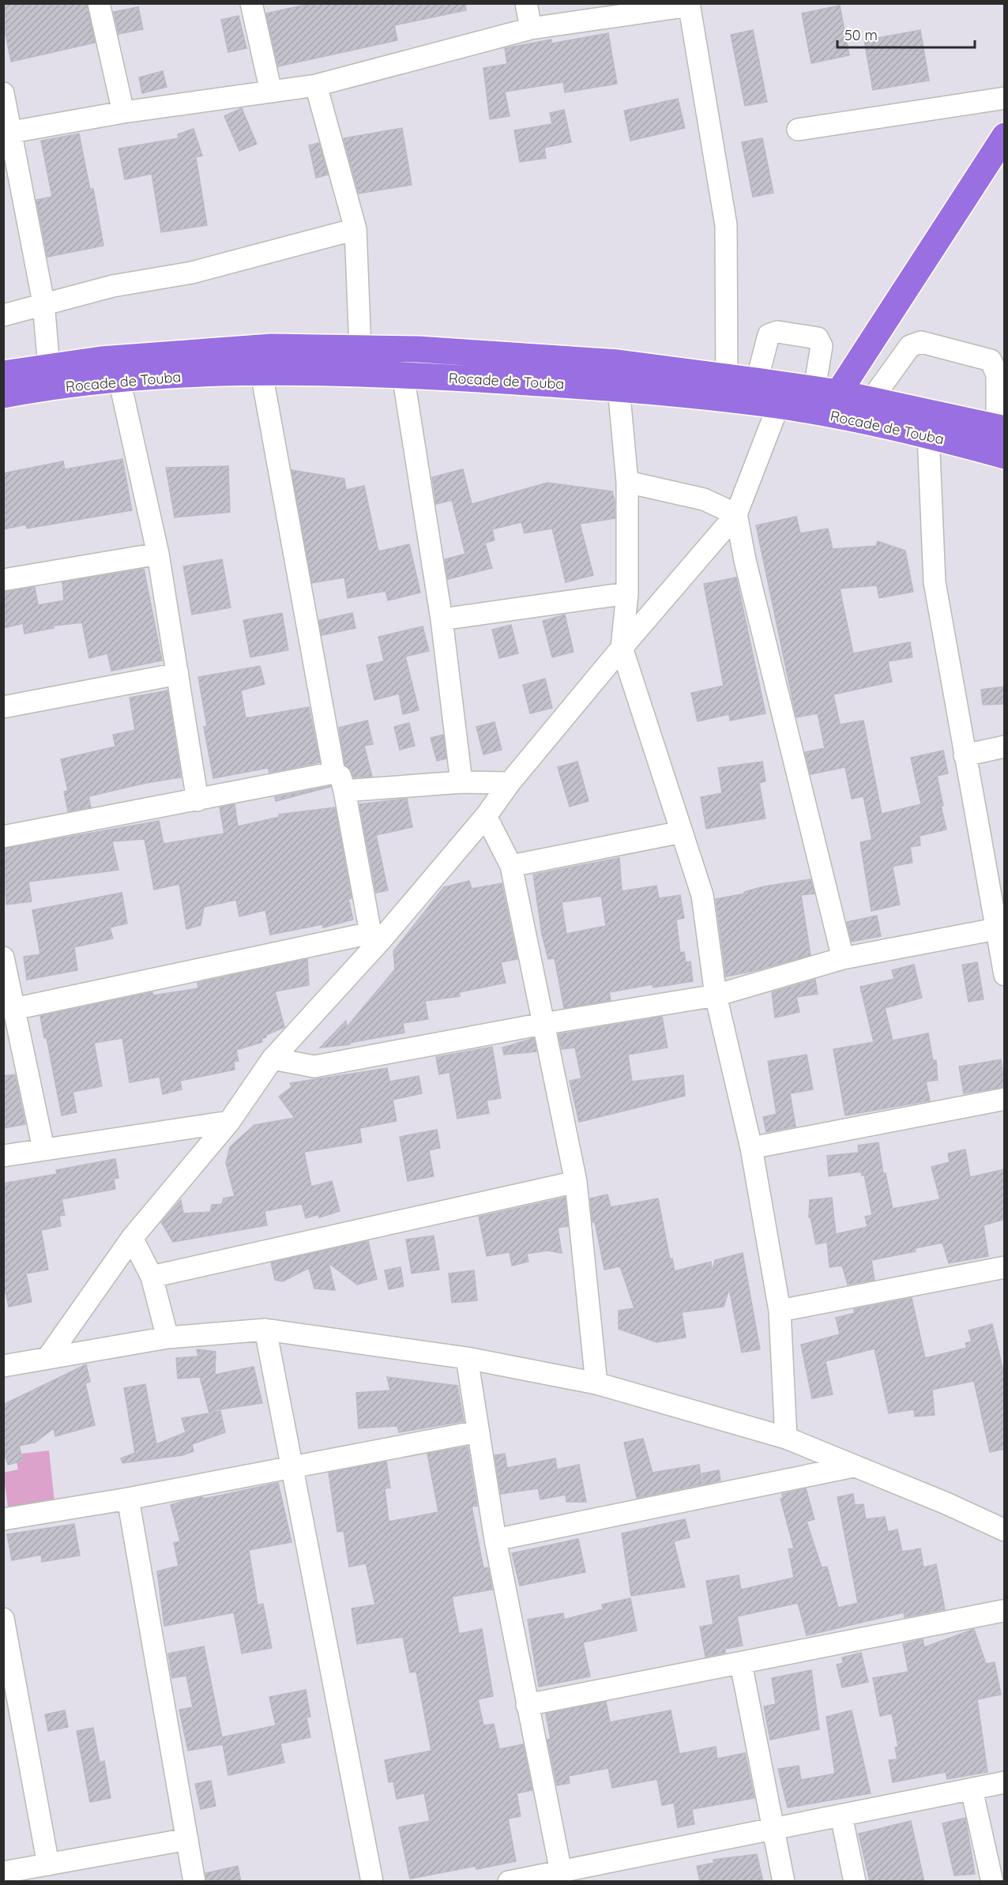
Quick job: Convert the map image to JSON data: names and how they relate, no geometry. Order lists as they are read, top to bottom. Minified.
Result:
{"streets":{"main road":["Rocade de Touba"]},"scale_bar":"50 m"}
